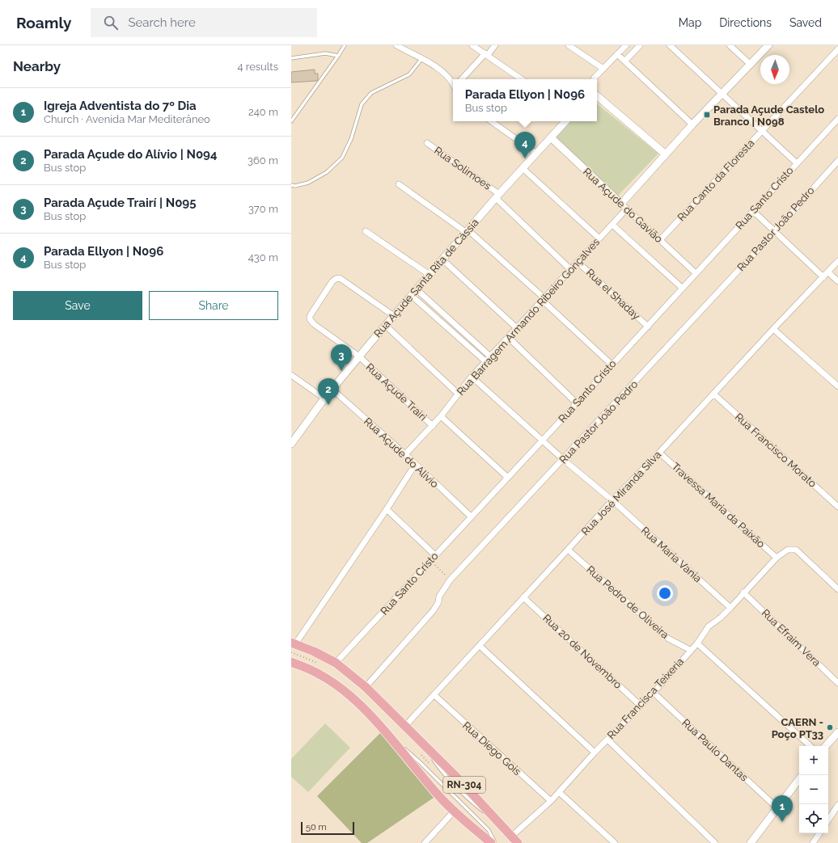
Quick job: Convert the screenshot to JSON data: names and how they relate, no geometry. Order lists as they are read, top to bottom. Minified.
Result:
{"streets":{"main road":["RN-304"],"street":["Rua Solimoes","Rua Canto da Floresta","Rua Santo Cristo","Rua Açude do Gavião","Rua Pastor João Pedro","Rua Açude Santa Rita de Cássia","Rua el Shaday","Rua Barragem Armando Ribeiro Gonçalves","Rua Açude Trairi","Rua Francisco Morato","Rua Açude do Alivio","Rua José Miranda Silva","Travessa Maria da Paixão","Rua Maria Vania","Rua Pedro de Oliveira","Rua Efraim Vera","Rua 20 de Novembro","Rua Francisca Teixeria","Rua Diego Gois","Rua Paulo Dantas"]},"crossings":[["Rua Solimoes","Rua Açude Santa Rita de Cássia"],["Rua Solimoes","Rua Barragem Armando Ribeiro Gonçalves"],["Rua Canto da Floresta","Rua Açude do Gavião"],["Rua Santo Cristo","Rua Açude do Gavião"],["Rua Santo Cristo","Rua el Shaday"],["Rua Santo Cristo","Rua Açude do Alivio"],["Rua Santo Cristo","Rua Maria Vania"],["Rua Santo Cristo","RN-304"],["Rua Açude do Gavião","Rua Açude Santa Rita de Cássia"],["Rua Açude do Gavião","Rua Barragem Armando Ribeiro Gonçalves"],["Rua Pastor João Pedro","Rua Maria Vania"],["Rua Pastor João Pedro","RN-304"],["Rua Açude Santa Rita de Cássia","Rua Açude Trairi"],["Rua Açude Santa Rita de Cássia","Rua Açude do Alivio"],["Rua el Shaday","Rua Barragem Armando Ribeiro Gonçalves"],["Rua Barragem Armando Ribeiro Gonçalves","Rua Açude Trairi"],["Rua Barragem Armando Ribeiro Gonçalves","Rua Açude do Alivio"],["Rua Barragem Armando Ribeiro Gonçalves","Rua Maria Vania"],["Rua Francisco Morato","Rua José Miranda Silva"],["Rua José Miranda Silva","Travessa Maria da Paixão"],["Rua José Miranda Silva","Rua Maria Vania"],["Rua José Miranda Silva","Rua Pedro de Oliveira"],["Rua José Miranda Silva","Rua 20 de Novembro"],["Rua José Miranda Silva","Rua Diego Gois"],["Rua José Miranda Silva","RN-304"],["Travessa Maria da Paixão","Rua Francisca Teixeria"],["Rua Maria Vania","Rua Francisca Teixeria"],["Rua Pedro de Oliveira","Rua Francisca Teixeria"],["Rua Efraim Vera","Rua Francisca Teixeria"],["Rua 20 de Novembro","Rua Francisca Teixeria"],["Rua Francisca Teixeria","Rua Diego Gois"],["Rua Francisca Teixeria","Rua Paulo Dantas"],["Rua Francisca Teixeria","RN-304"]],"places":{"transit":["Parada Açude Castelo Branco | N098"],"other":["CAERN - Poço PT33"]},"scale_bar":"50 m","north":"bottom","page":{"header":"Roamly","search":"Search here","nav":["Map","Directions","Saved"],"heading":["Nearby","4 results"],"popup":["Parada Ellyon | N096","Bus stop"],"list":[{"mark":"1","name":"Igreja Adventista do 7º Dia","note":"Church · Avenida Mar Mediterâneo","value":"240 m"},{"mark":"2","name":"Parada Açude do Alívio | N094","note":"Bus stop","value":"360 m"},{"mark":"3","name":"Parada Açude Trairí | N095","note":"Bus stop","value":"370 m"},{"mark":"4","name":"Parada Ellyon | N096","note":"Bus stop","value":"430 m"}],"pins":["4","3","2","1"],"buttons":["Save","Share"],"map_buttons":["+","−"],"scale":"50 m"}}
